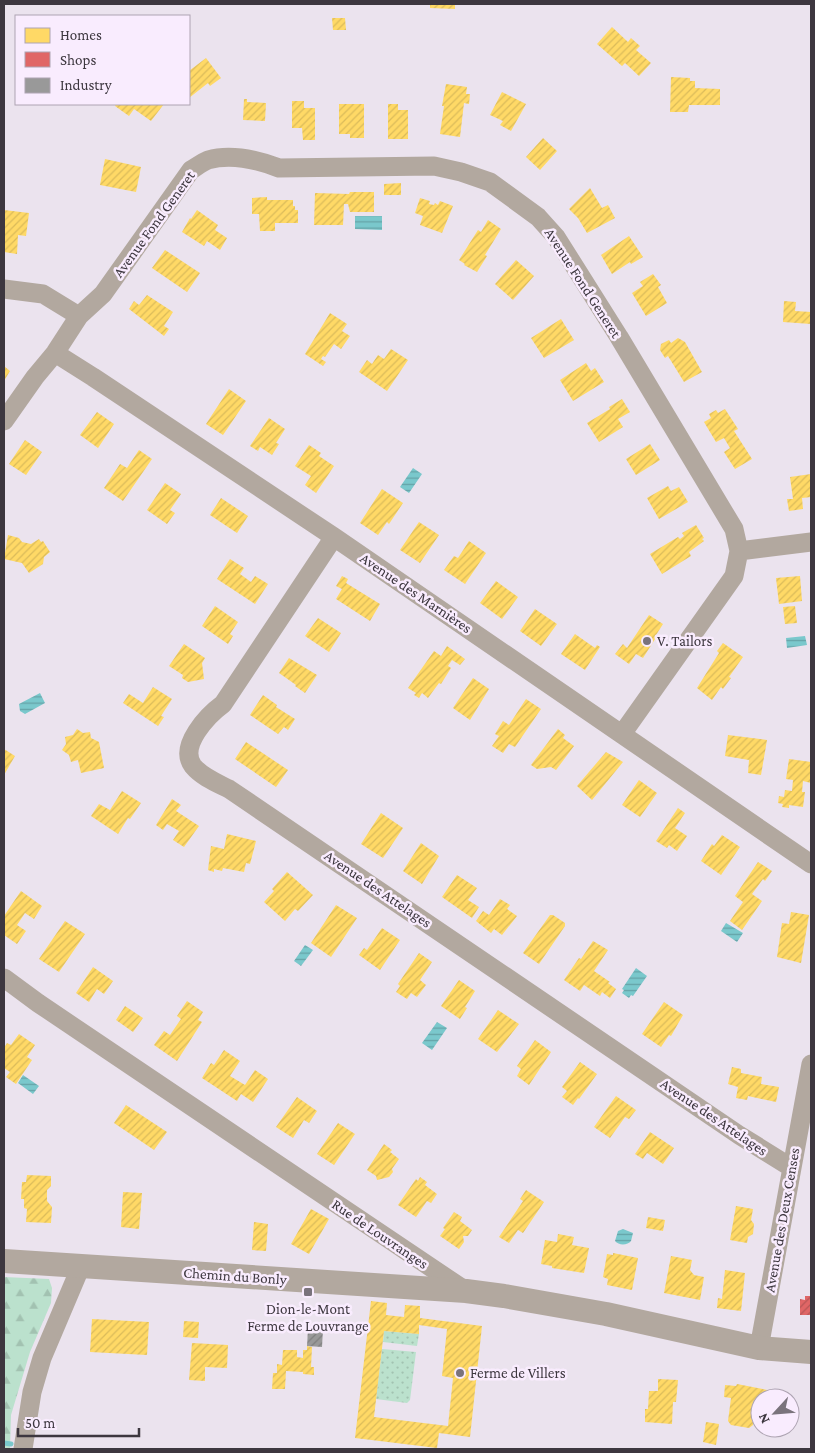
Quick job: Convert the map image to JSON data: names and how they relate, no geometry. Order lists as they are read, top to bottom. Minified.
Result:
{"streets":{"street":["Avenue Fond Generet","Avenue des Marnières","Avenue des Attelages","Avenue des Deux Censes","Rue de Louvranges","Chemin du Bonly"]},"crossings":[["Avenue Fond Generet","Avenue des Marnières"],["Avenue des Marnières","Avenue des Attelages"],["Avenue des Attelages","Avenue des Deux Censes"],["Avenue des Deux Censes","Rue de Louvranges"],["Rue de Louvranges","Chemin du Bonly"]],"places":{"other":["V. Tailors","Ferme de Villers"],"transit":["Dion-le-Mont Ferme de Louvrange"]},"legend":["Homes","Shops","Industry"],"scale_bar":"50 m","north":"bottom left"}
